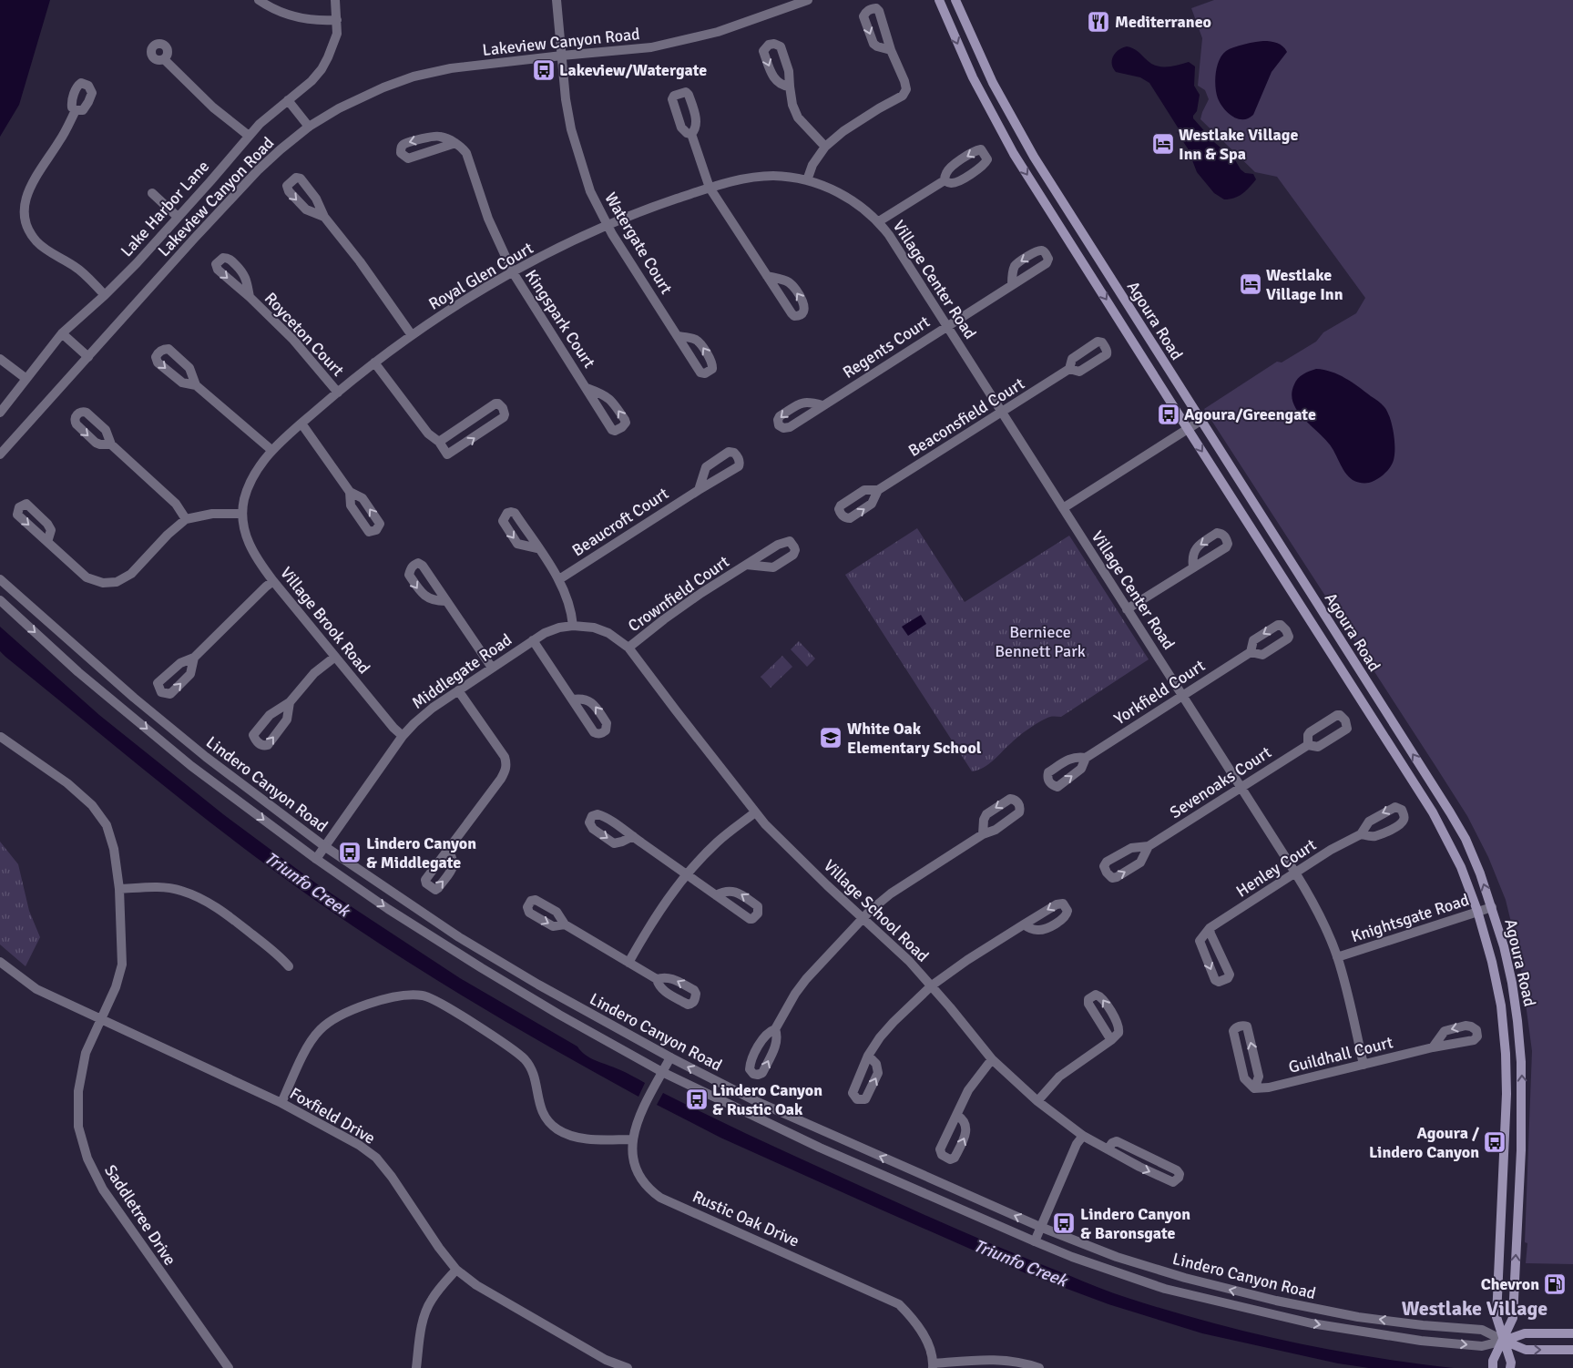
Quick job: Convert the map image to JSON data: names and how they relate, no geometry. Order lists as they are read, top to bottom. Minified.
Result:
{"streets":{"main road":["Agoura Road","Lindero Canyon Road"],"street":["Lakeview Canyon Road","Lake Harbor Lane","Watergate Court","Royal Glen Court","Village Center Road","Kingspark Court","Royceton Court","Regents Court","Beaconsfield Court","Beaucroft Court","Crownfield Court","Village Brook Road","Middlegate Road","Yorkfield Court","Sevenoaks Court","Henley Court","Village School Road","Knightsgate Road","Guildhall Court","Foxfield Drive","Saddletree Drive","Rustic Oak Drive"]},"crossings":[["Lakeview Canyon Road","Watergate Court"],["Watergate Court","Royal Glen Court"],["Royal Glen Court","Village Center Road"],["Royal Glen Court","Kingspark Court"],["Royal Glen Court","Royceton Court"],["Royal Glen Court","Village Brook Road"],["Village Center Road","Regents Court"],["Village Center Road","Beaconsfield Court"],["Village Center Road","Yorkfield Court"],["Village Center Road","Sevenoaks Court"],["Village Center Road","Henley Court"],["Village Center Road","Knightsgate Road"],["Village Center Road","Guildhall Court"],["Agoura Road","Lindero Canyon Road"],["Agoura Road","Knightsgate Road"],["Crownfield Court","Middlegate Road"],["Village Brook Road","Middlegate Road"],["Middlegate Road","Lindero Canyon Road"],["Middlegate Road","Village School Road"],["Lindero Canyon Road","Rustic Oak Drive"],["Foxfield Drive","Saddletree Drive"]],"districts":["Westlake Village"],"water":["Triunfo Creek"],"parks":["Berniece Bennett Park"],"places":{"restaurant":["Mediterraneo"],"bus stop":["Lakeview/Watergate","Agoura/Greengate","Lindero Canyon & Middlegate","Lindero Canyon & Rustic Oak","Agoura / Lindero Canyon","Lindero Canyon & Baronsgate"],"hotel":["Westlake Village Inn & Spa","Westlake Village Inn"],"school or university":["White Oak Elementary School"],"fuel station":["Chevron"]}}
